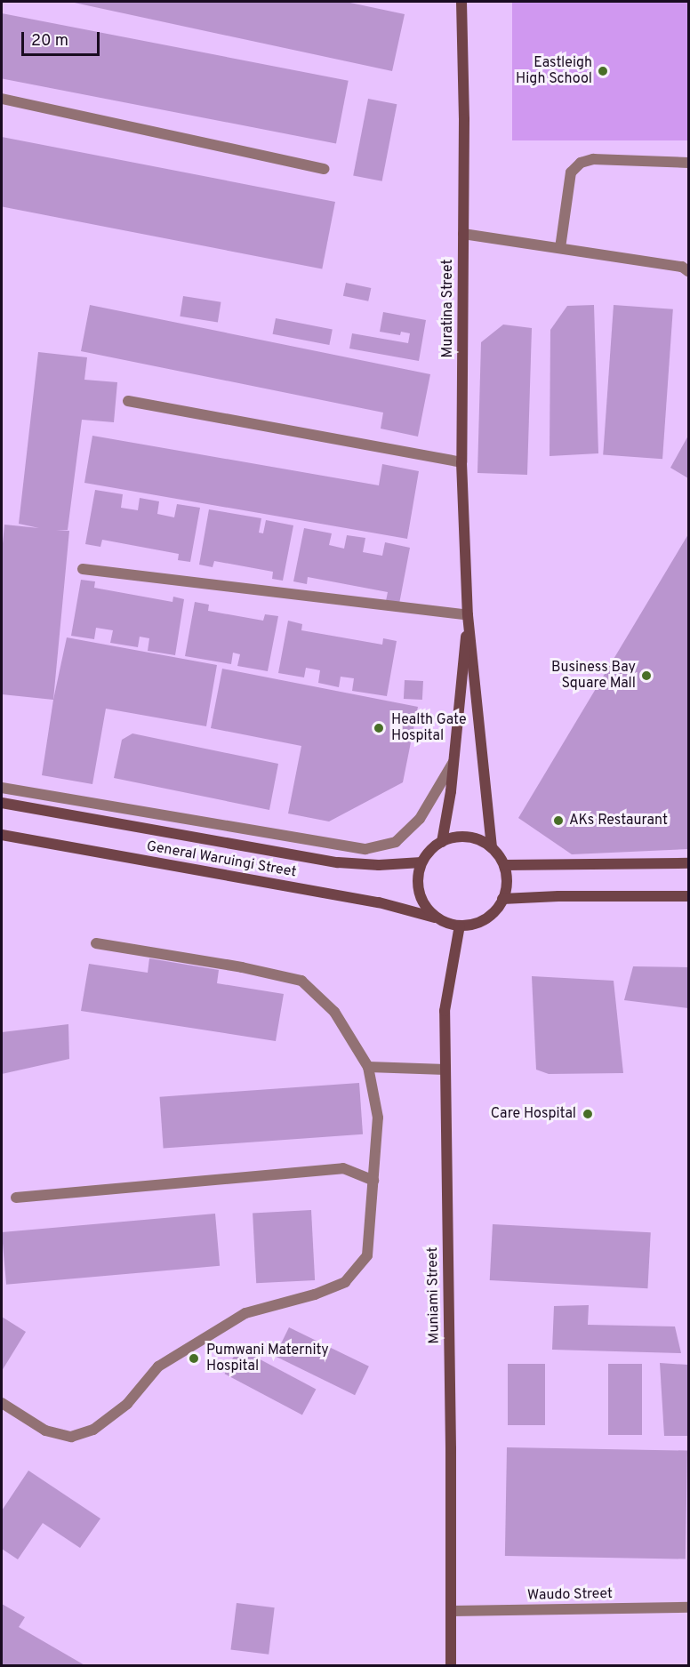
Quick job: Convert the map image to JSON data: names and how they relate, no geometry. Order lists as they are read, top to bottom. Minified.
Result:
{"streets":{"main road":["Muratina Street","General Waruingi Street","Muniami Street"],"street":["Waudo Street"]},"crossings":[["Muratina Street","General Waruingi Street"],["Muratina Street","Muniami Street"],["General Waruingi Street","Muniami Street"],["Muniami Street","Waudo Street"]],"places":["Eastleigh High School","Business Bay Square Mall","Health Gate Hospital","AKs Restaurant","Care Hospital","Pumwani Maternity Hospital"],"scale_bar":"20 m"}
